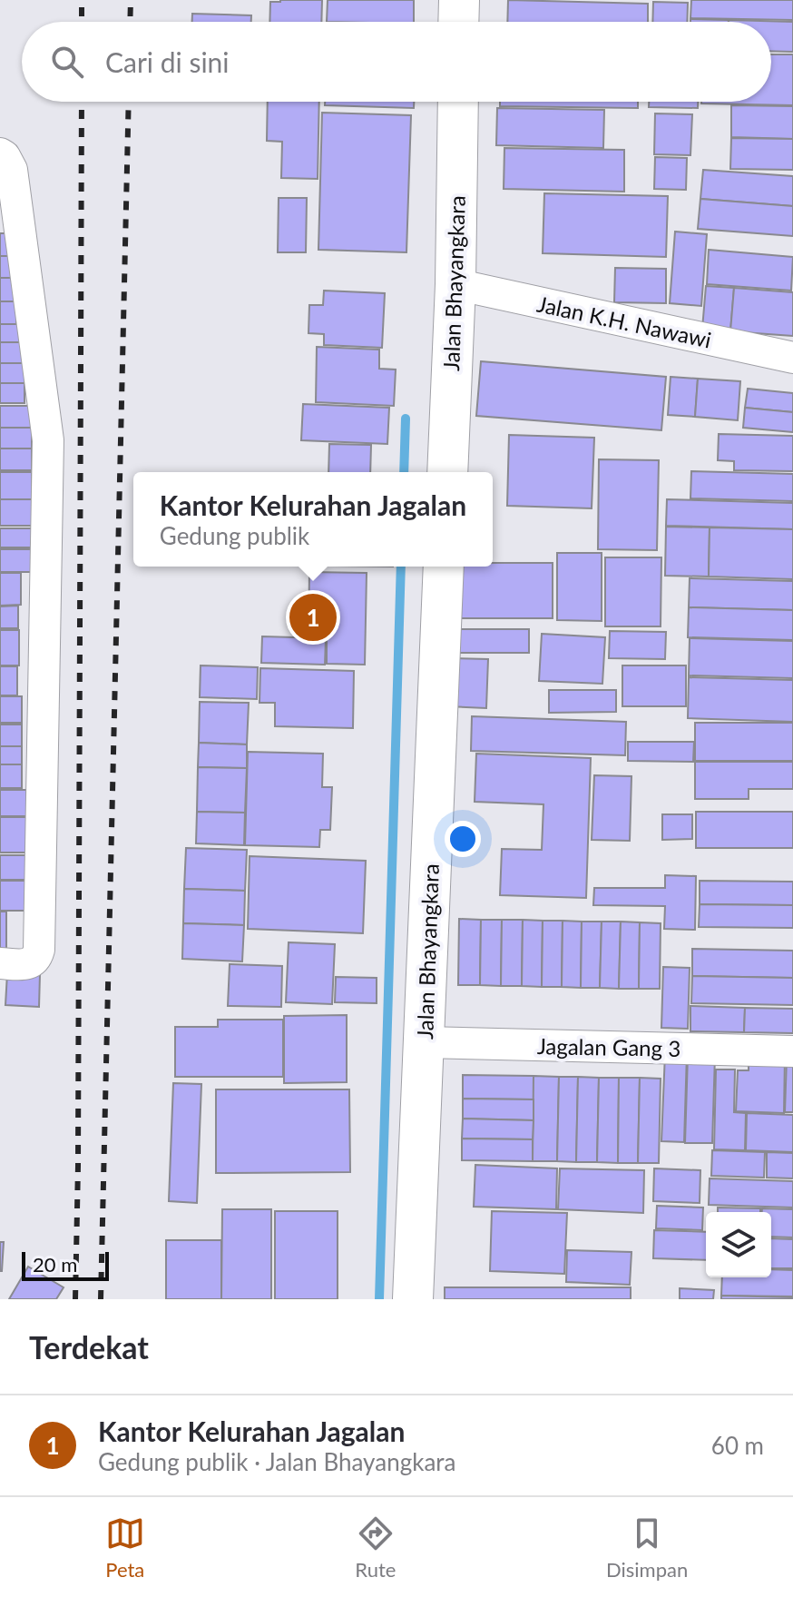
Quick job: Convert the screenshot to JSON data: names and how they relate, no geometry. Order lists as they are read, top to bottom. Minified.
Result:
{"streets":{"main road":["Jalan Bhayangkara"],"street":["Jalan K.H. Nawawi","Jagalan Gang 3"]},"crossings":[["Jalan Bhayangkara","Jalan K.H. Nawawi"],["Jalan Bhayangkara","Jagalan Gang 3"]],"scale_bar":"20 m","page":{"search":"Cari di sini","popup":["Kantor Kelurahan Jagalan","Gedung publik"],"pins":"1","scale":"20 m","heading":"Terdekat","list":[{"mark":"1","name":"Kantor Kelurahan Jagalan","note":"Gedung publik · Jalan Bhayangkara","value":"60 m"}],"nav":["Peta","Rute","Disimpan"]}}
